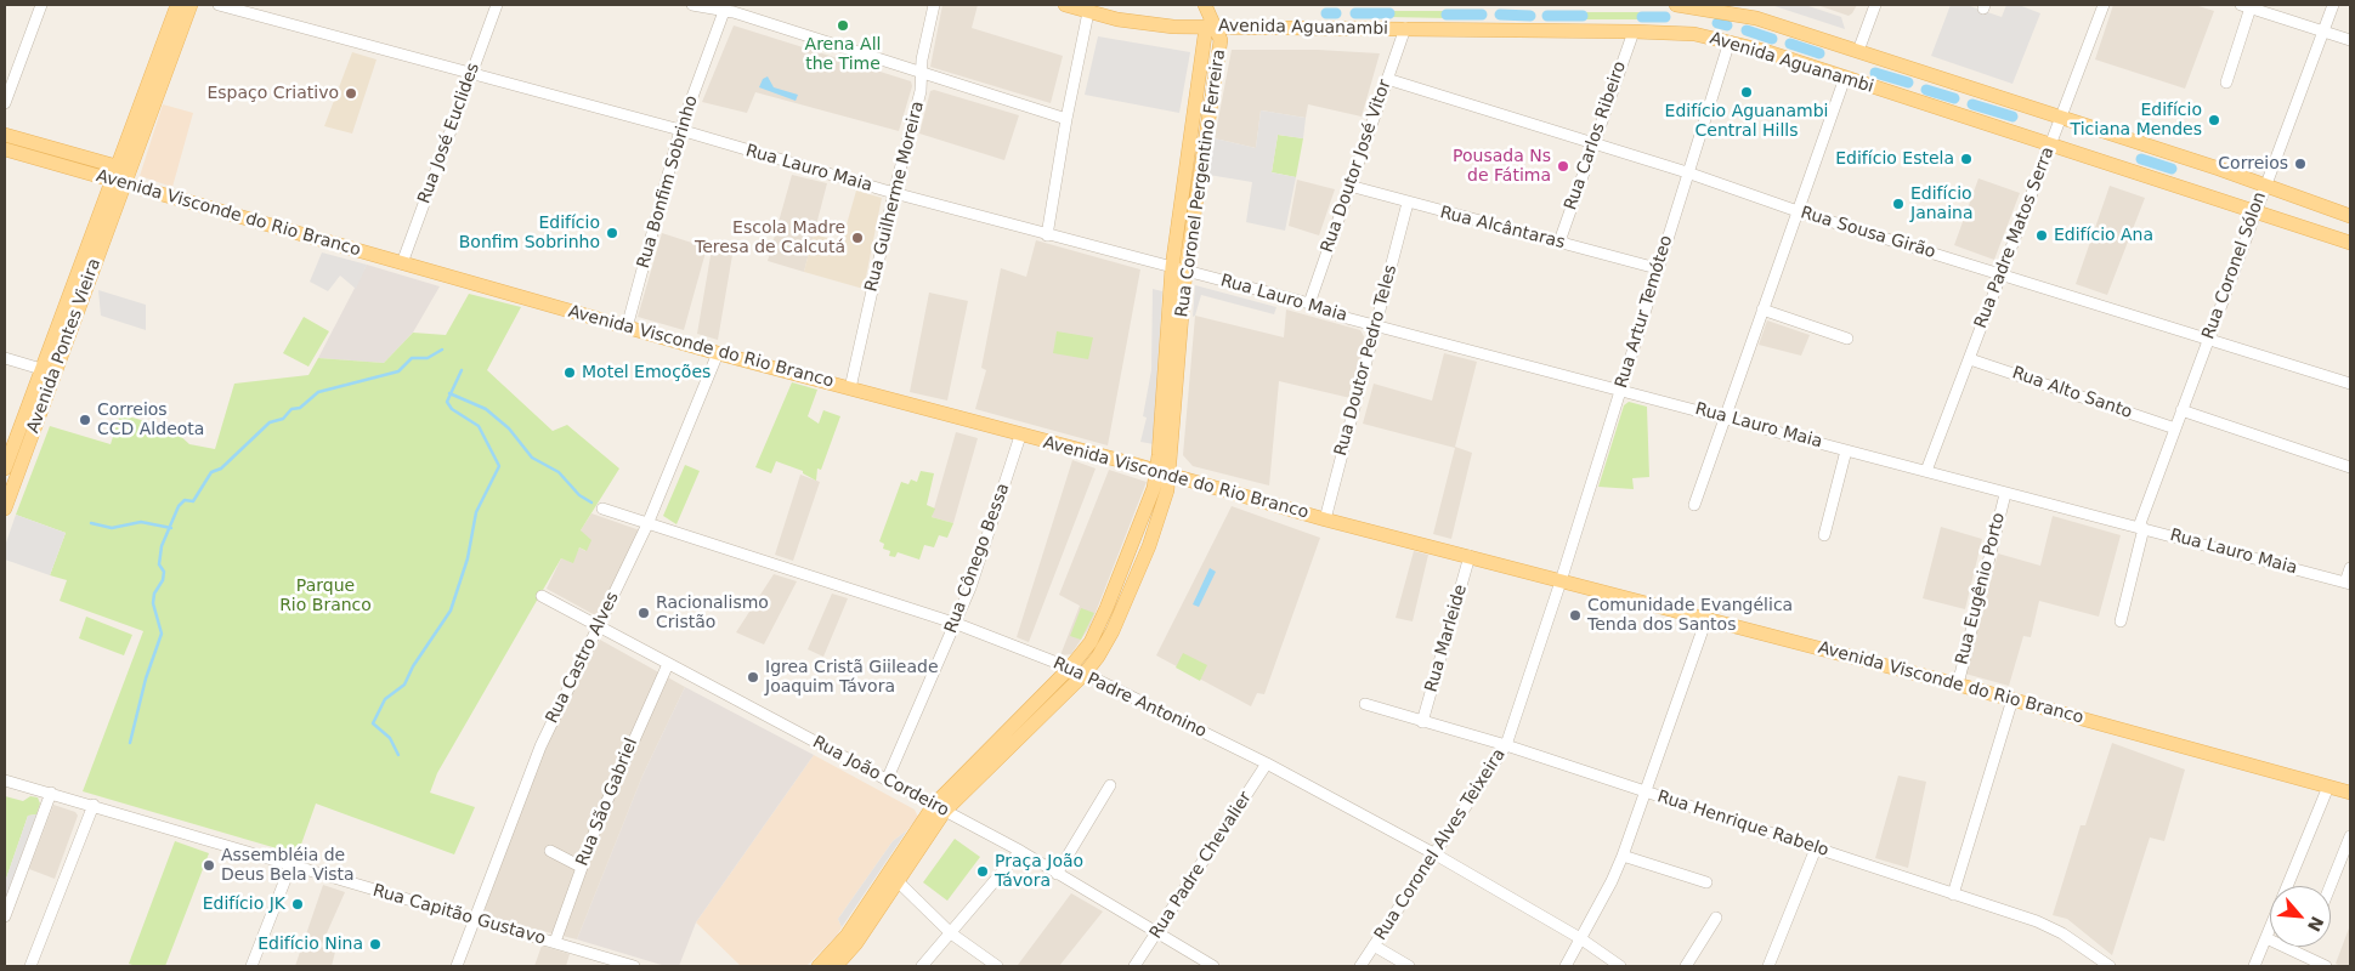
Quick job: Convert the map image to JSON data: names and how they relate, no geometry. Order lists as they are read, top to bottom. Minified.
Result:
{"streets":{"main road":["Avenida Aguanambi","Rua Coronel Pergentino Ferreira","Avenida Visconde do Rio Branco","Avenida Pontes Vieira"],"street":["Rua José Euclides","Rua Carlos Ribeiro","Rua Doutor José Vitor","Rua Lauro Maia","Rua Bonfim Sobrinho","Rua Guilherme Moreira","Rua Alcântaras","Rua Sousa Girão","Rua Padre Matos Serra","Rua Coronel Sólon","Rua Artur Temóteo","Rua Doutor Pedro Teles","Rua Alto Santo","Rua Cônego Bessa","Rua Eugênio Porto","Rua Marleide","Rua Castro Alves","Rua Padre Antonino","Rua João Cordeiro","Rua São Gabriel","Rua Henrique Rabelo","Rua Coronel Alves Teixeira","Rua Padre Chevalier","Rua Capitão Gustavo"]},"crossings":[["Avenida Aguanambi","Rua Carlos Ribeiro"],["Avenida Aguanambi","Rua Doutor José Vitor"],["Avenida Aguanambi","Rua Coronel Pergentino Ferreira"],["Avenida Aguanambi","Rua Padre Matos Serra"],["Avenida Aguanambi","Rua Coronel Sólon"],["Avenida Aguanambi","Rua Artur Temóteo"],["Rua José Euclides","Rua Lauro Maia"],["Rua José Euclides","Avenida Visconde do Rio Branco"],["Rua Carlos Ribeiro","Rua Alcântaras"],["Rua Carlos Ribeiro","Rua Sousa Girão"],["Rua Doutor José Vitor","Rua Lauro Maia"],["Rua Doutor José Vitor","Rua Alcântaras"],["Rua Doutor José Vitor","Rua Sousa Girão"],["Rua Lauro Maia","Rua Bonfim Sobrinho"],["Rua Lauro Maia","Rua Coronel Pergentino Ferreira"],["Rua Lauro Maia","Rua Guilherme Moreira"],["Rua Lauro Maia","Rua Padre Matos Serra"],["Rua Lauro Maia","Rua Coronel Sólon"],["Rua Lauro Maia","Rua Artur Temóteo"],["Rua Lauro Maia","Rua Doutor Pedro Teles"],["Rua Lauro Maia","Rua Eugênio Porto"],["Rua Bonfim Sobrinho","Avenida Visconde do Rio Branco"],["Rua Coronel Pergentino Ferreira","Avenida Visconde do Rio Branco"],["Rua Coronel Pergentino Ferreira","Rua Padre Antonino"],["Rua Coronel Pergentino Ferreira","Rua João Cordeiro"],["Rua Guilherme Moreira","Avenida Visconde do Rio Branco"],["Avenida Visconde do Rio Branco","Rua Artur Temóteo"],["Avenida Visconde do Rio Branco","Avenida Pontes Vieira"],["Avenida Visconde do Rio Branco","Rua Doutor Pedro Teles"],["Avenida Visconde do Rio Branco","Rua Cônego Bessa"],["Avenida Visconde do Rio Branco","Rua Eugênio Porto"],["Avenida Visconde do Rio Branco","Rua Marleide"],["Avenida Visconde do Rio Branco","Rua Castro Alves"],["Avenida Visconde do Rio Branco","Rua Coronel Alves Teixeira"],["Rua Alcântaras","Rua Artur Temóteo"],["Rua Alcântaras","Rua Doutor Pedro Teles"],["Rua Sousa Girão","Rua Padre Matos Serra"],["Rua Sousa Girão","Rua Coronel Sólon"],["Rua Sousa Girão","Rua Artur Temóteo"],["Rua Padre Matos Serra","Rua Alto Santo"],["Rua Coronel Sólon","Rua Alto Santo"],["Rua Artur Temóteo","Rua Coronel Alves Teixeira"],["Rua Cônego Bessa","Rua Padre Antonino"],["Rua Cônego Bessa","Rua João Cordeiro"],["Rua Marleide","Rua Henrique Rabelo"],["Rua Castro Alves","Rua Padre Antonino"],["Rua Castro Alves","Rua João Cordeiro"],["Rua Castro Alves","Rua Capitão Gustavo"],["Rua Padre Antonino","Rua Coronel Alves Teixeira"],["Rua Padre Antonino","Rua Padre Chevalier"],["Rua João Cordeiro","Rua São Gabriel"],["Rua João Cordeiro","Rua Padre Chevalier"],["Rua São Gabriel","Rua Capitão Gustavo"],["Rua Henrique Rabelo","Rua Coronel Alves Teixeira"]],"parks":["Parque Rio Branco"],"places":["Arena All the Time","Edifício Aguanambi Central Hills","Espaço Criativo","Edifício Ticiana Mendes","Edifício Estela","Correios","Pousada Ns de Fátima","Edifício Janaina","Edifício Bonfim Sobrinho","Edifício Ana","Escola Madre Teresa de Calcutá","Motel Emoções","Correios CCD Aldeota","Racionalismo Cristão","Comunidade Evangélica Tenda dos Santos","Igrea Cristã Giileade Joaquim Távora","Assembléia de Deus Bela Vista","Praça João Távora","Edifício JK","Edifício Nina"],"north":"bottom right"}
